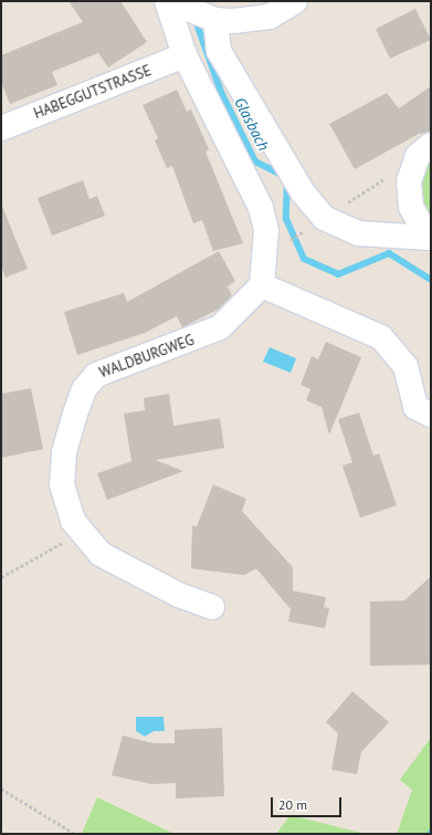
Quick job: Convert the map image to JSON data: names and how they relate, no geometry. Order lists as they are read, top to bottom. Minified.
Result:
{"streets":{"street":["HABEGGUTSTRASSE","WALDBURGWEG"]},"water":["Glasbach"],"scale_bar":"20 m"}
